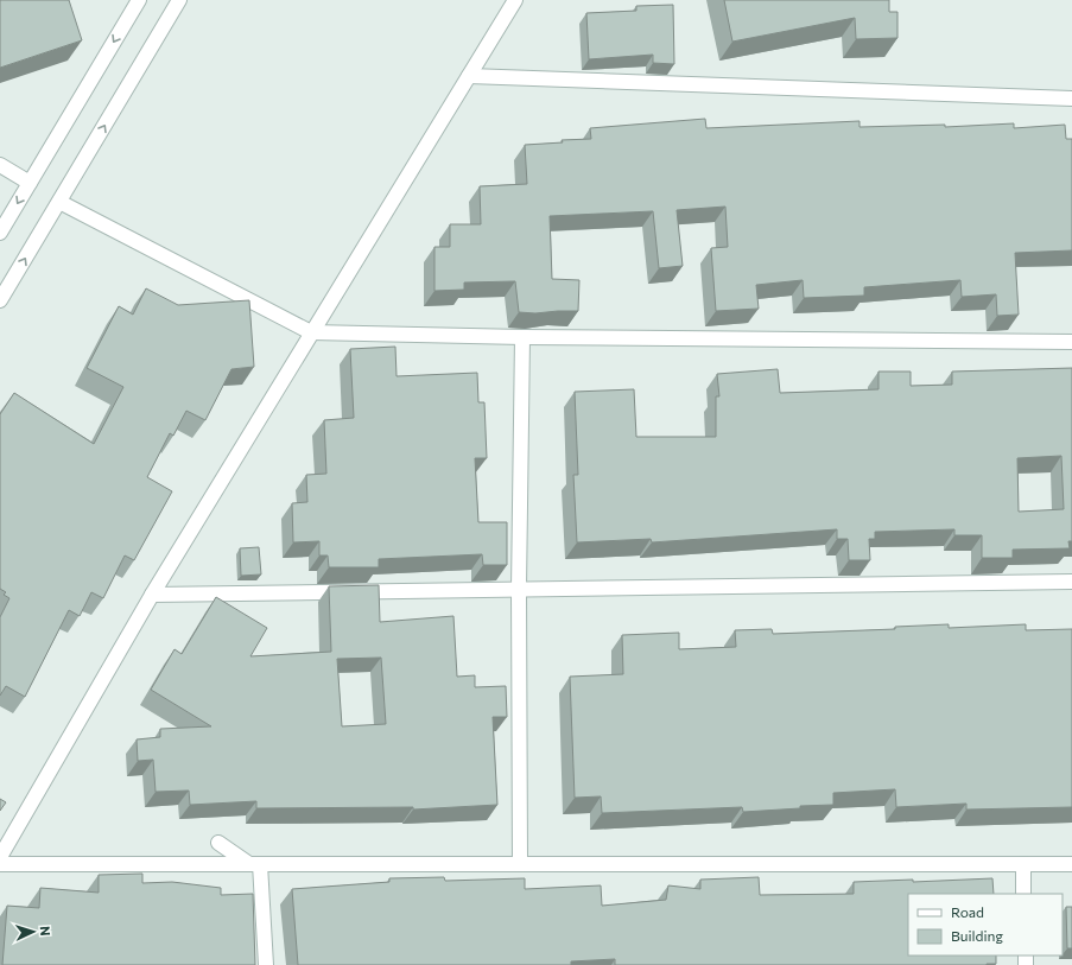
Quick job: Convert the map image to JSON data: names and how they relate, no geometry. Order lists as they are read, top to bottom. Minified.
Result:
{"legend":["Road","Building"],"north":"right"}
